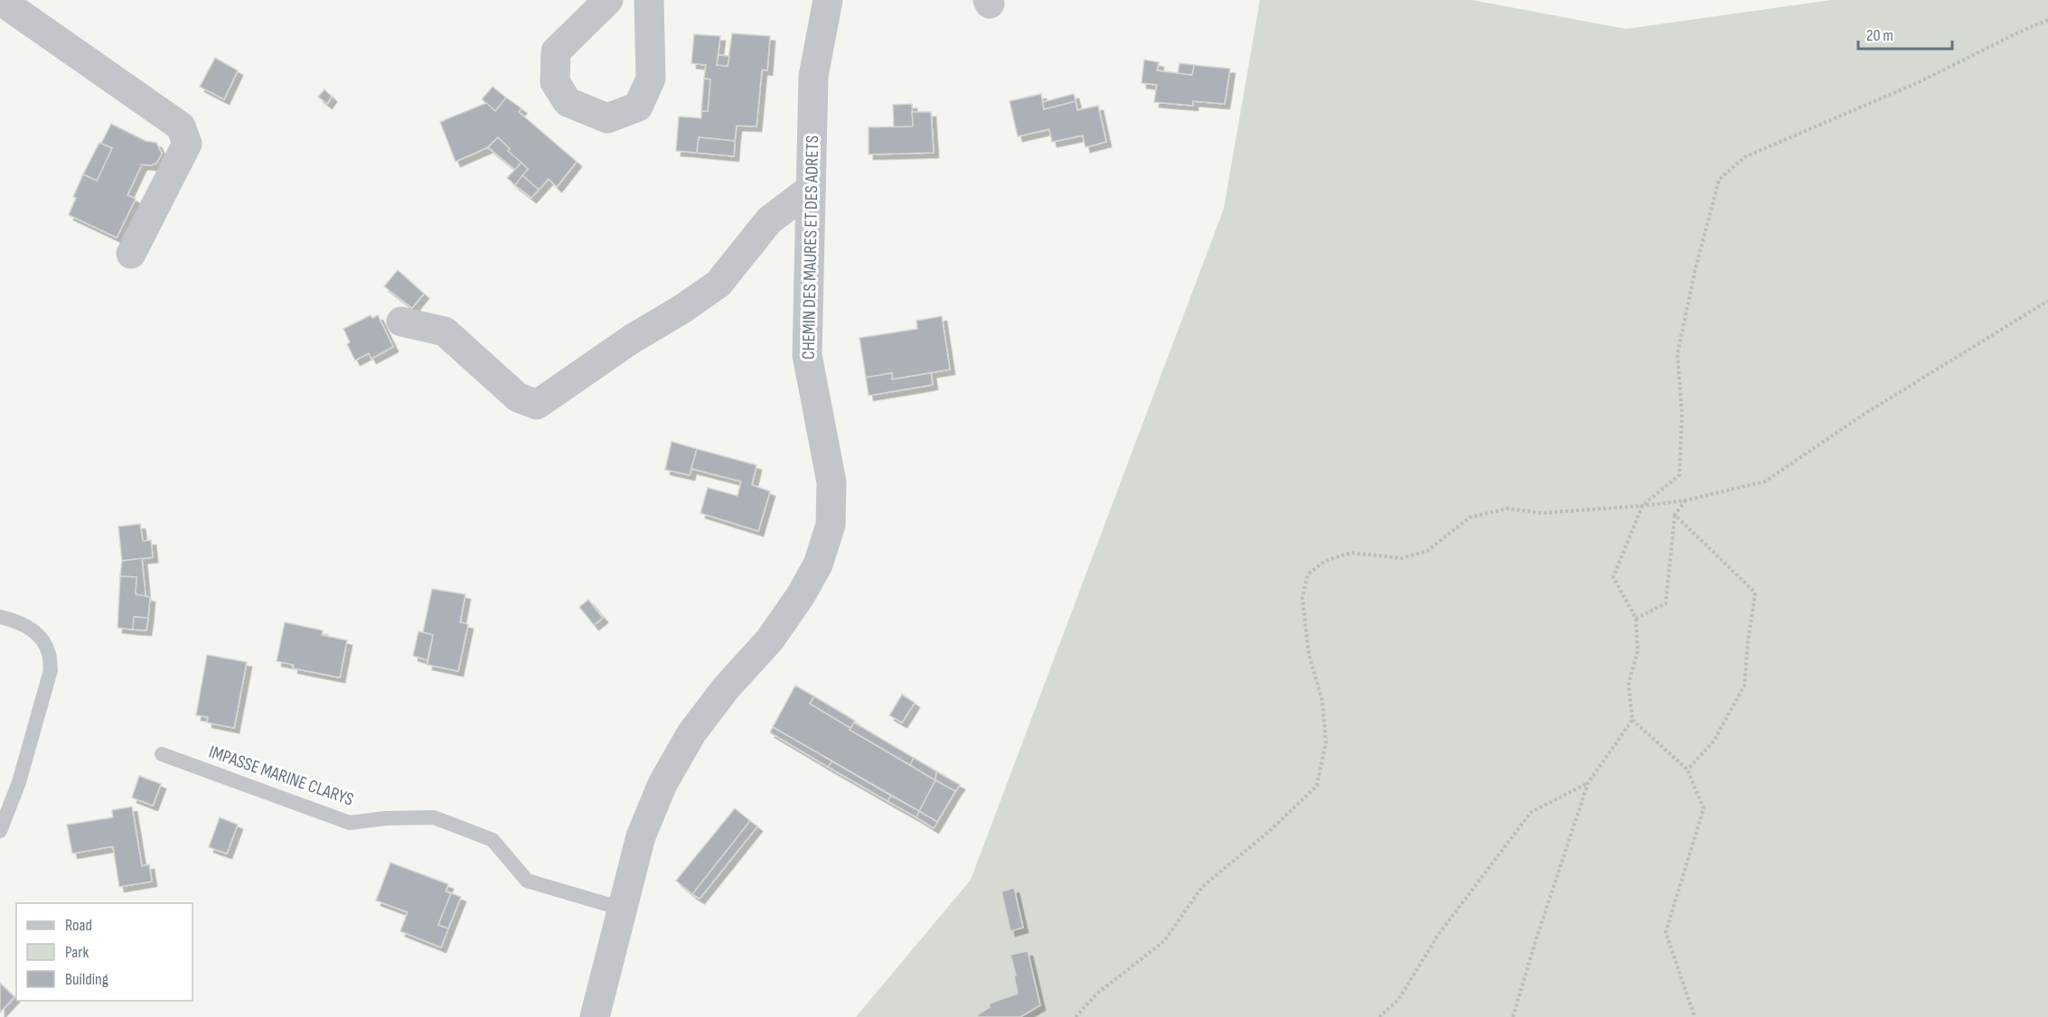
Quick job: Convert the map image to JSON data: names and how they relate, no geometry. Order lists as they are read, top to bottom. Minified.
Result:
{"streets":{"street":["CHEMIN DES MAURES ET DES ADRETS"],"lane":["IMPASSE MARINE CLARYS"]},"crossings":[["CHEMIN DES MAURES ET DES ADRETS","IMPASSE MARINE CLARYS"]],"legend":["Road","Park","Building"],"scale_bar":"20 m"}
